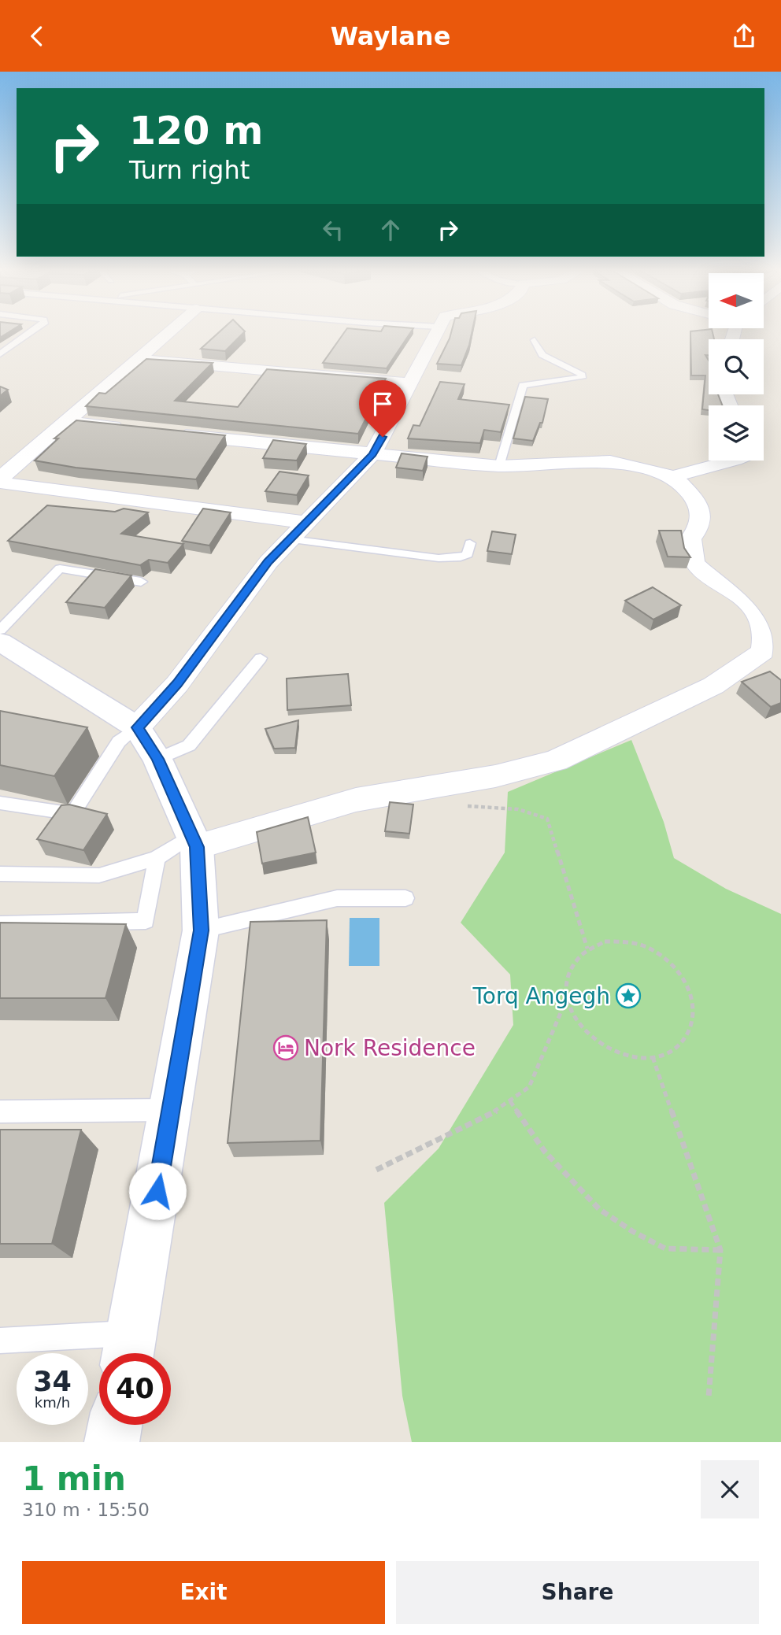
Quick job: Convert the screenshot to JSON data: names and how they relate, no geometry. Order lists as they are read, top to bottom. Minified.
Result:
{"places":{"place":["Torq Angegh"],"hotel":["Nork Residence"]},"north":"left","page":{"header":"Waylane","turn":["120 m","Turn right"],"speed":"34 km/h","limit":"40","heading":["1 min","310 m · 15:50"],"buttons":["Exit","Share"]}}
